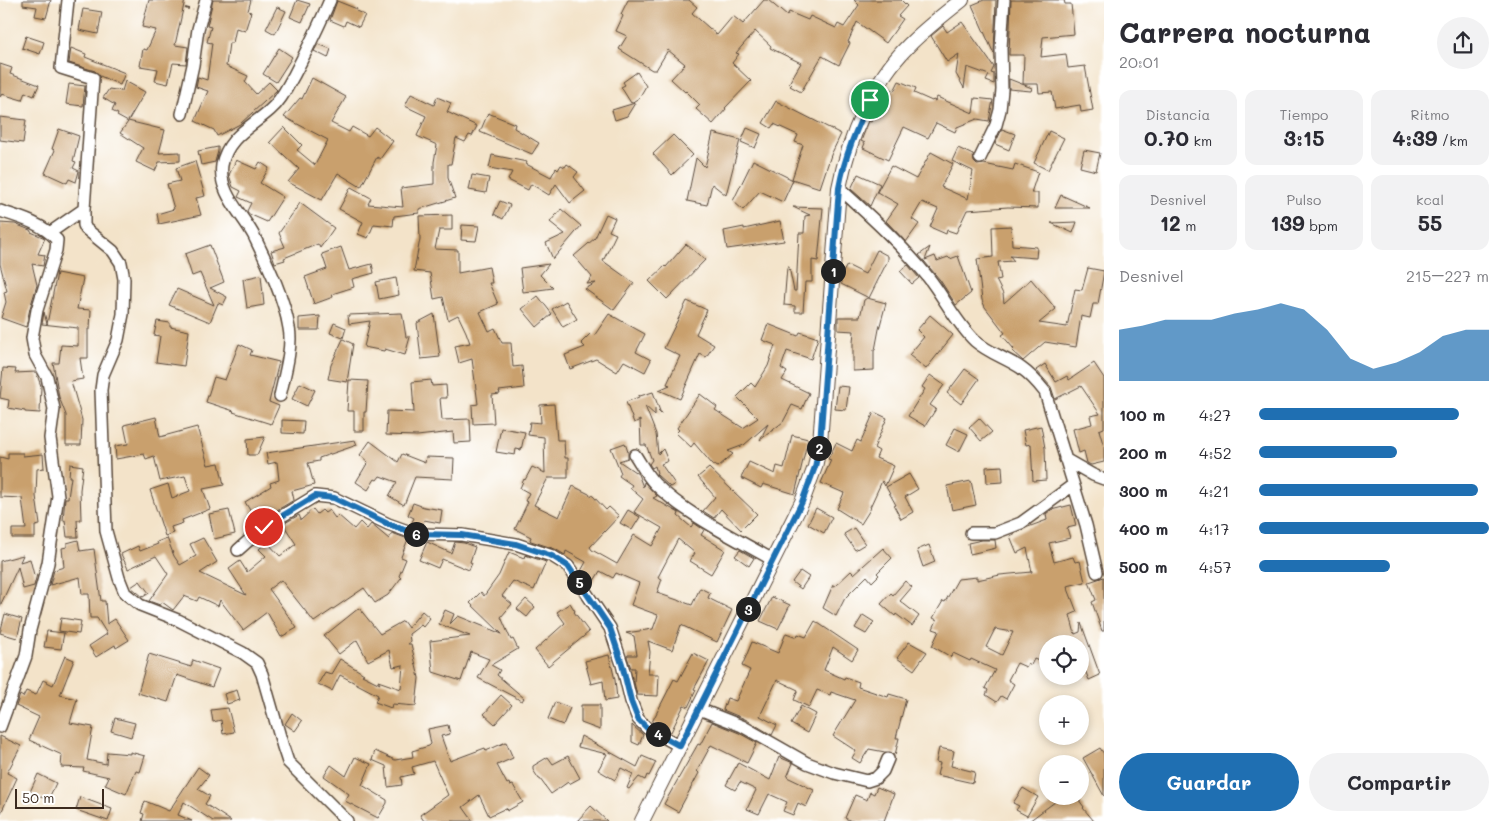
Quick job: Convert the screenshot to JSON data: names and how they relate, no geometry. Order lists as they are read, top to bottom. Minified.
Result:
{"scale_bar":"50 m","page":{"heading":["Carrera nocturna","20:01"],"stats":[["Distancia","0.70 km"],["Tiempo","3:15"],["Ritmo","4:39 /km"],["Desnivel","12 m"],["Pulso","139 bpm"],["kcal","55"]],"chart":["Desnivel","215–227 m"],"pins":["1","2","6","5","3","4"],"list":[{"name":"100 m","note":"4:27"},{"name":"200 m","note":"4:52"},{"name":"300 m","note":"4:21"},{"name":"400 m","note":"4:17"},{"name":"500 m","note":"4:57"}],"map_buttons":["+","−"],"buttons":["Guardar","Compartir"],"scale":"50 m"}}
